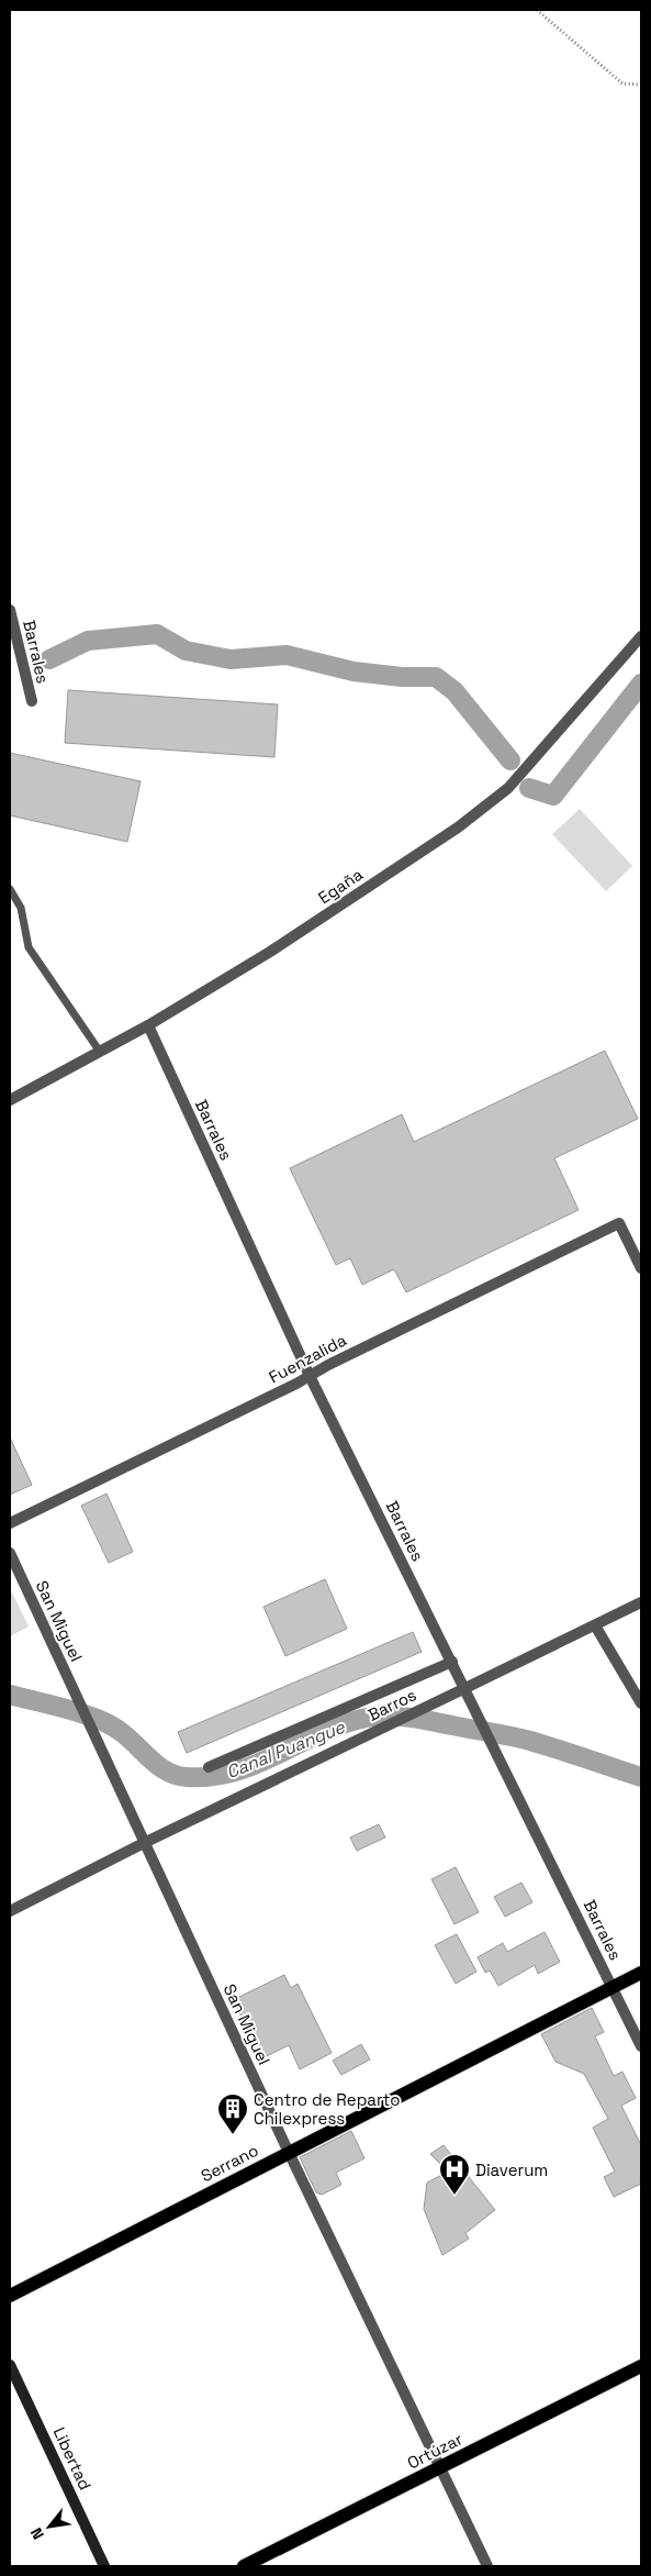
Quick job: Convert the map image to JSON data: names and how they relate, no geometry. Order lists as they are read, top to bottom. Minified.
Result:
{"streets":{"main road":["Serrano","Ortúzar","Libertad"],"street":["Barrales","Egaña","Fuenzalida","San Miguel","Barros"]},"crossings":[["Barrales","Egaña"],["Barrales","Fuenzalida"],["Barrales","Barros"],["Barrales","Serrano"],["San Miguel","Barros"],["San Miguel","Serrano"],["San Miguel","Ortúzar"]],"water":["Canal Puangue"],"places":{"building":["Centro de Reparto Chilexpress"],"hospital":["Diaverum"]},"north":"bottom left"}
